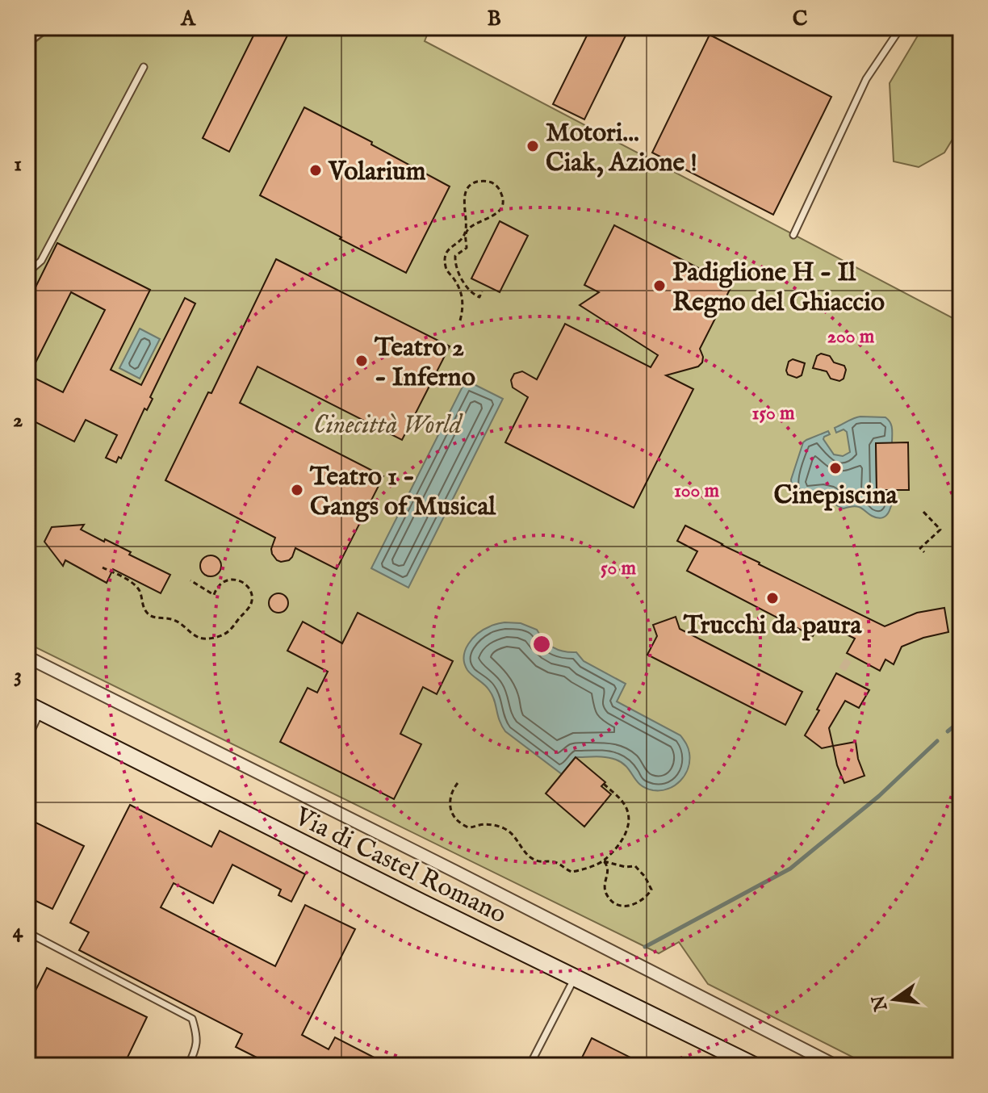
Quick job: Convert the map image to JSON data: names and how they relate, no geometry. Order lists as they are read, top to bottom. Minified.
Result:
{"streets":{"street":["Via di Castel Romano"]},"parks":["Cinecittà World"],"places":["Motori... Ciak, Azione !","Volarium","Padiglione H - Il Regno del Ghiaccio","Teatro 2 - Inferno","Cinepiscina","Teatro 1 - Gangs of Musical","Trucchi da paura"],"north":"left","grid":{"columns":["A","B","C"],"rows":["1","2","3","4"]},"rings":["200 m","150 m","100 m","50 m"]}
